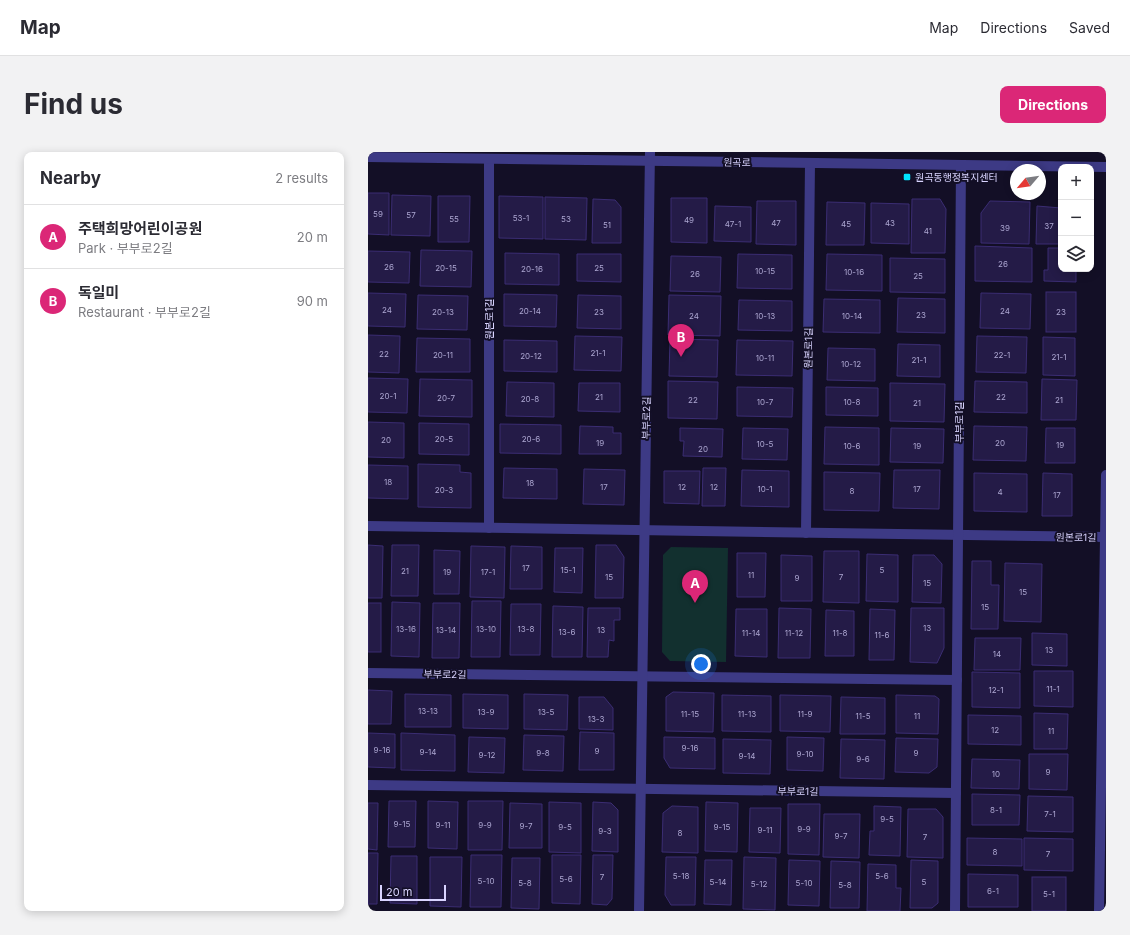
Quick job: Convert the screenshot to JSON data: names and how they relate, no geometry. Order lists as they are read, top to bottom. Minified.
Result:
{"streets":{"street":["원곡로","원본로1길","부부로2길","부부로1길"]},"crossings":[["원곡로","원본로1길"],["원곡로","부부로2길"],["원곡로","부부로1길"],["원본로1길","부부로2길"],["원본로1길","부부로1길"],["부부로2길","부부로1길"]],"places":{"transit":["원곡동행정복지센터"]},"house_numbers":["59","57","53-1","55","53","49","47","43","47-1","45","51","37","39","41","26","26","20-15","25","20-16","10-15","10-16","26","25","24","20-14","24","20-13","23","23","23","24","10-13","10-14","21-1","22","20-11","22-1","20-12","21-1","10-11","21-1","10-12","20-1","21","22","20-7","20-8","22","21","10-7","10-8","21","20-5","20-6","20","19","20","10-5","19","10-6","19","20","18","18","17","12","12","10-1","17","20-3","8","4","17","17","15-1","5","21","19","17-1","11","15","7","9","15","15","15","13","13-16","13-10","13-8","13-14","13","13-6","11-14","11-12","11-8","11-6","13","14","11-1","12-1","13-13","13-9","13-5","11-15","11-13","11-9","11-5","11","13-3","12","11","9-16","9-16","9","9-14","9-8","9","9-10","9-12","9-14","9-6","9","10","8-1","7-1","9-5","9-15","9-11","9-9","9-7","9-5","9-15","9-9","9-11","9-3","8","9-7","7","8","7","5-18","5-6","7","5-6","5-10","5-14","5","5-8","5-10","5-12","5-8","6-1","5-1"],"scale_bar":"20 m","north":"bottom left","page":{"header":"Map","nav":["Map","Directions","Saved"],"buttons":"Directions","title":"Find us","heading":["Nearby","2 results"],"map_buttons":["+","−"],"list":[{"mark":"A","name":"주택희망어린이공원","note":"Park · 부부로2길","value":"20 m"},{"mark":"B","name":"독일미","note":"Restaurant · 부부로2길","value":"90 m"}],"pins":["B","A"],"scale":"20 m"}}
